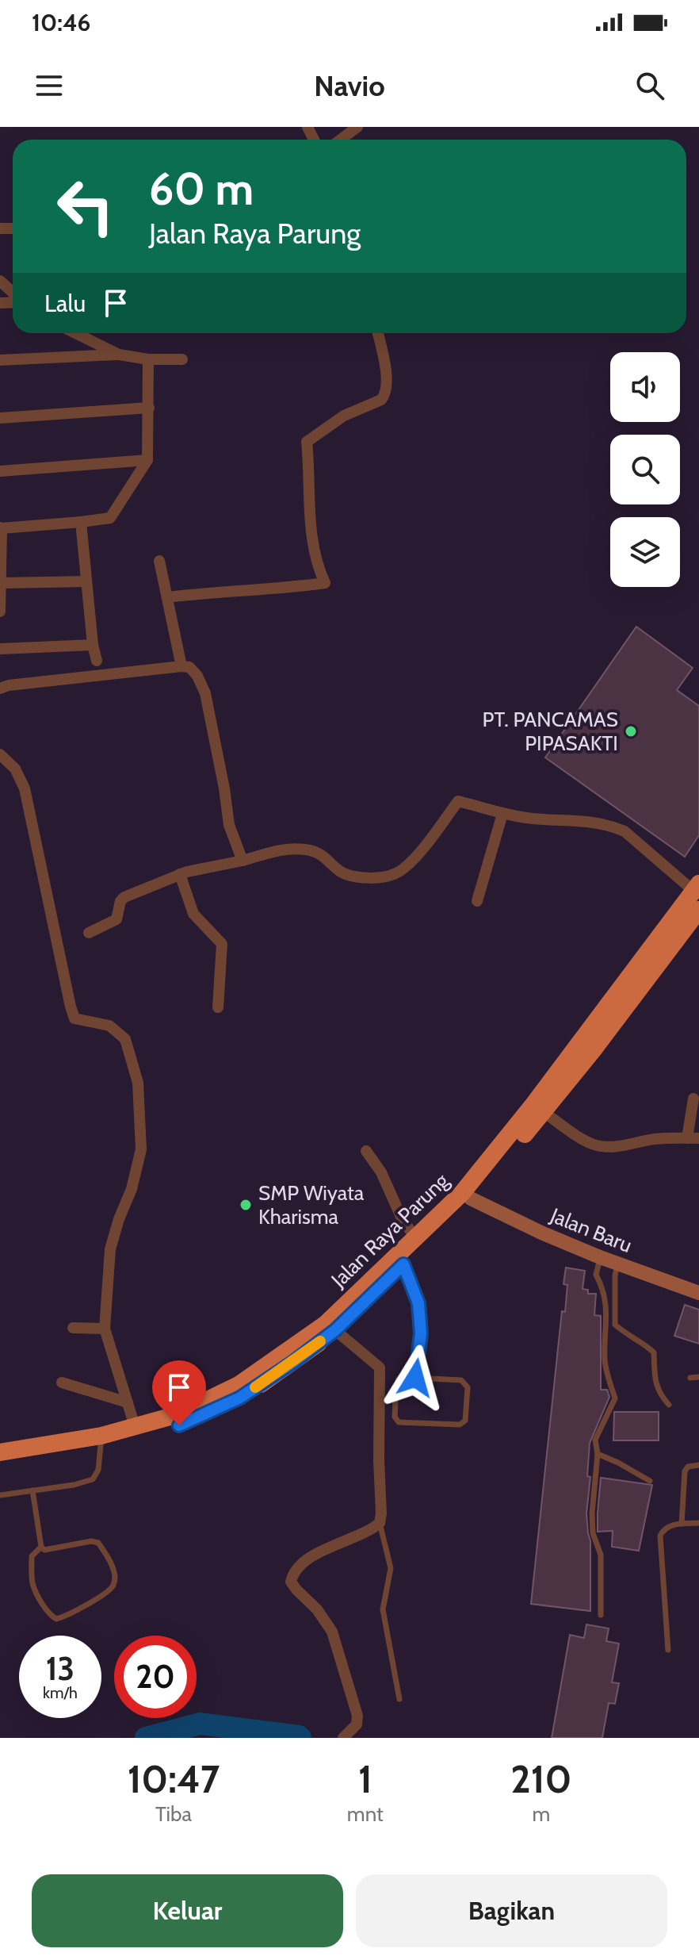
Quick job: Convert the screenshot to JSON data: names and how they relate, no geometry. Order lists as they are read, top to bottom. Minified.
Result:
{"streets":{"highway":["Jalan Raya Parung"],"main road":["Jalan Baru"]},"crossings":[["Jalan Raya Parung","Jalan Baru"]],"places":["PT. PANCAMAS PIPASAKTI","SMP Wiyata Kharisma"],"page":{"status":"10:46","header":"Navio","turn":["60 m","Jalan Raya Parung"],"then":"Lalu","speed":"13 km/h","limit":"20","eta":["10:47","Tiba","1","mnt","210","m"],"buttons":["Keluar","Bagikan"]}}
